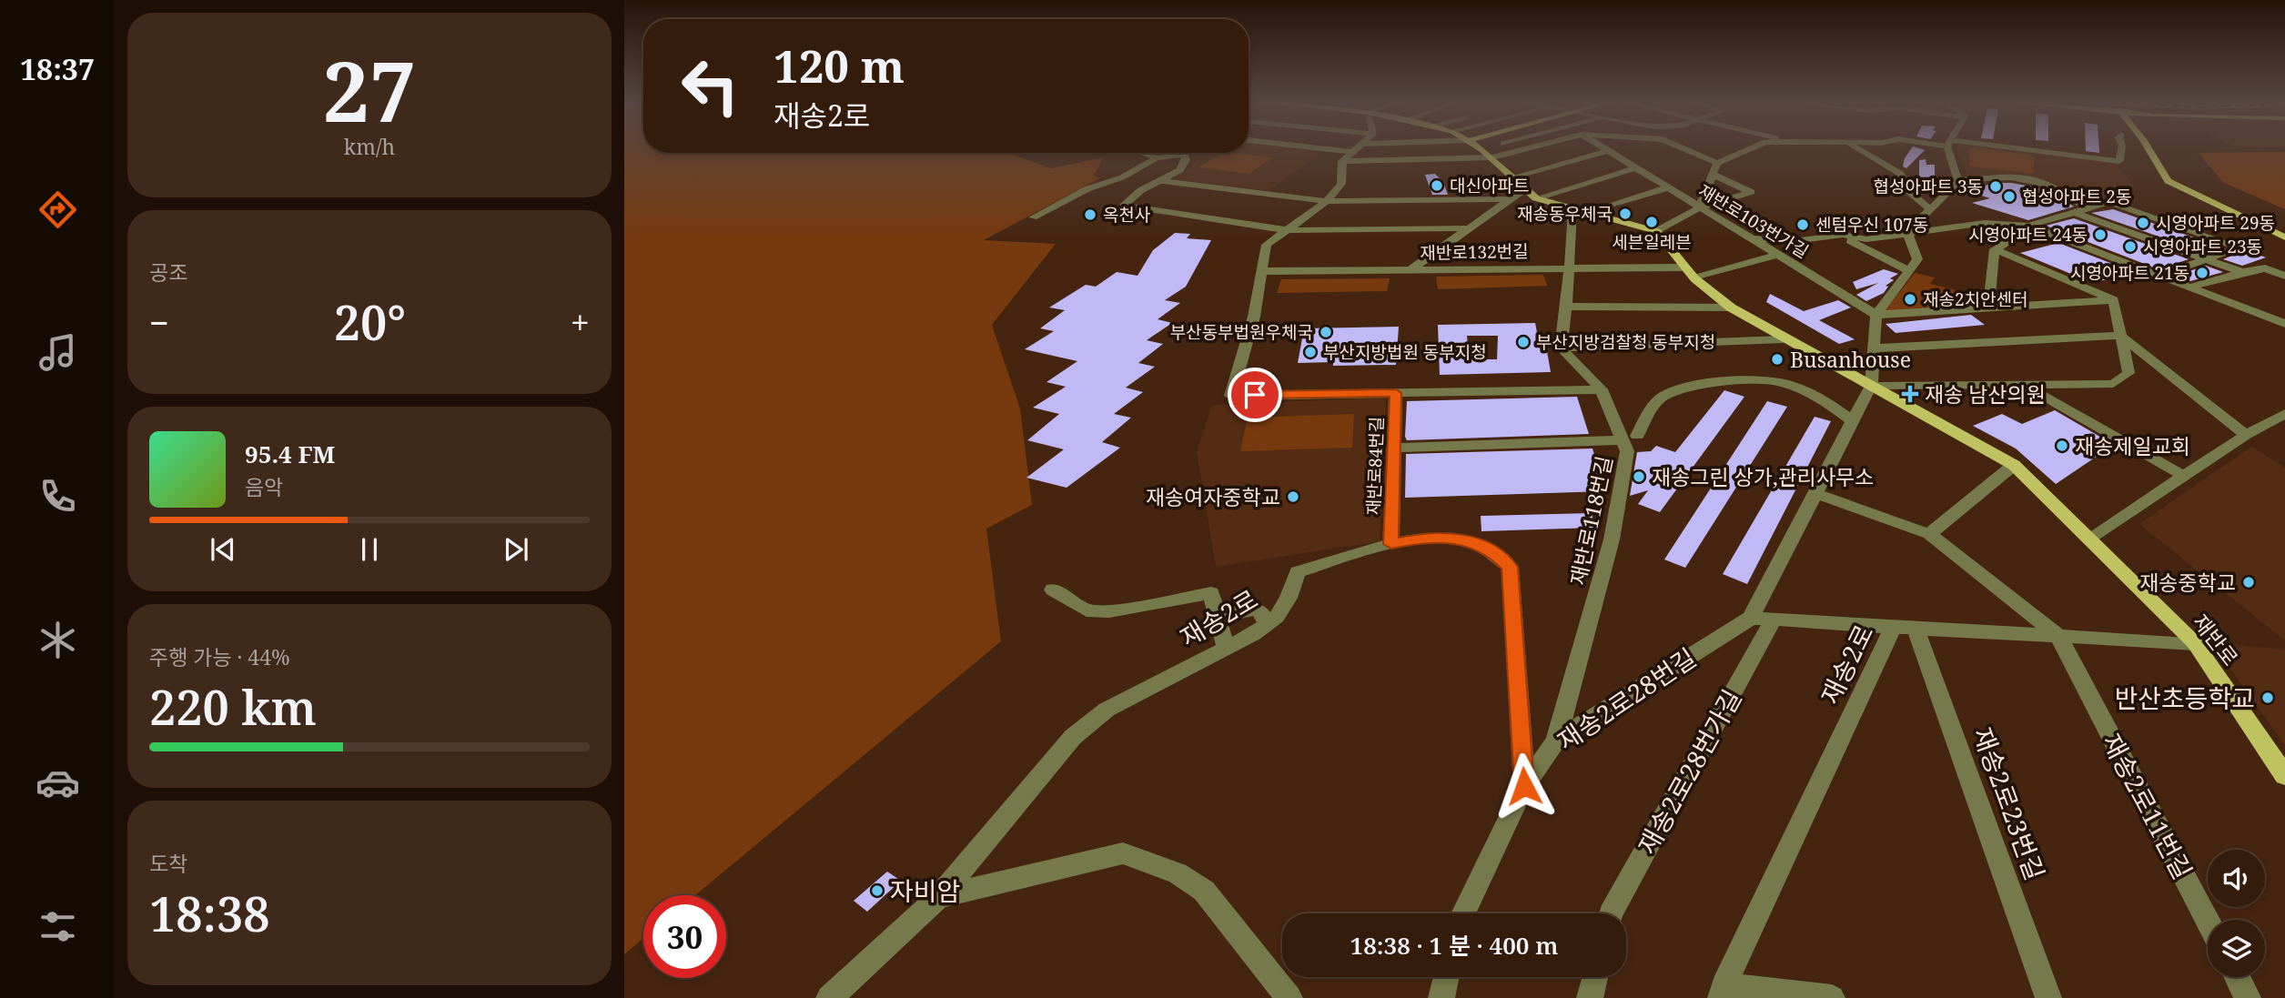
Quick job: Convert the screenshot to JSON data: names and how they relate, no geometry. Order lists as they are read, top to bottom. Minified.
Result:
{"streets":{"main road":["재반로"],"street":["재반로103번가길","재반로132번길","재반로84번길","재반로118번길","재송2로","재송2로28번길","재송2로28번가길","재송2로23번길","재송2로11번길"]},"crossings":[["재반로103번가길","재반로132번길"],["재반로132번길","재반로84번길"],["재반로132번길","재반로"],["재반로84번길","재송2로"],["재반로118번길","재송2로28번길"],["재송2로","재반로"],["재송2로","재송2로28번길"],["재송2로","재송2로23번길"],["재송2로","재송2로11번길"]],"places":{"other":["대신아파트","협성아파트 3동","협성아파트 2동","재송동우체국","옥천사","세븐일레븐","시영아파트 29동","센텀우신 107동","시영아파트 24동","시영아파트 23동","시영아파트 21동","재송2치안센터","부산동부법원우체국","부산지방검찰청 동부지청","부산지방법원 동부지청","Busanhouse","재송제일교회","재송그린 상가,관리사무소","재송여자중학교","재송중학교","반산초등학교","자비암"],"health":["재송 남산의원"]},"page":{"tabs":"18:37","tile":[["27","km/h"],"공조",["주행 가능 · 44%","220 km"],["도착","18:38"]],"turn":["120 m","재송2로"],"heat":["−","20°","+"],"song":["95.4 FM","음악"],"limit":"30","trip":"18:38 · 1 분 · 400 m"}}
